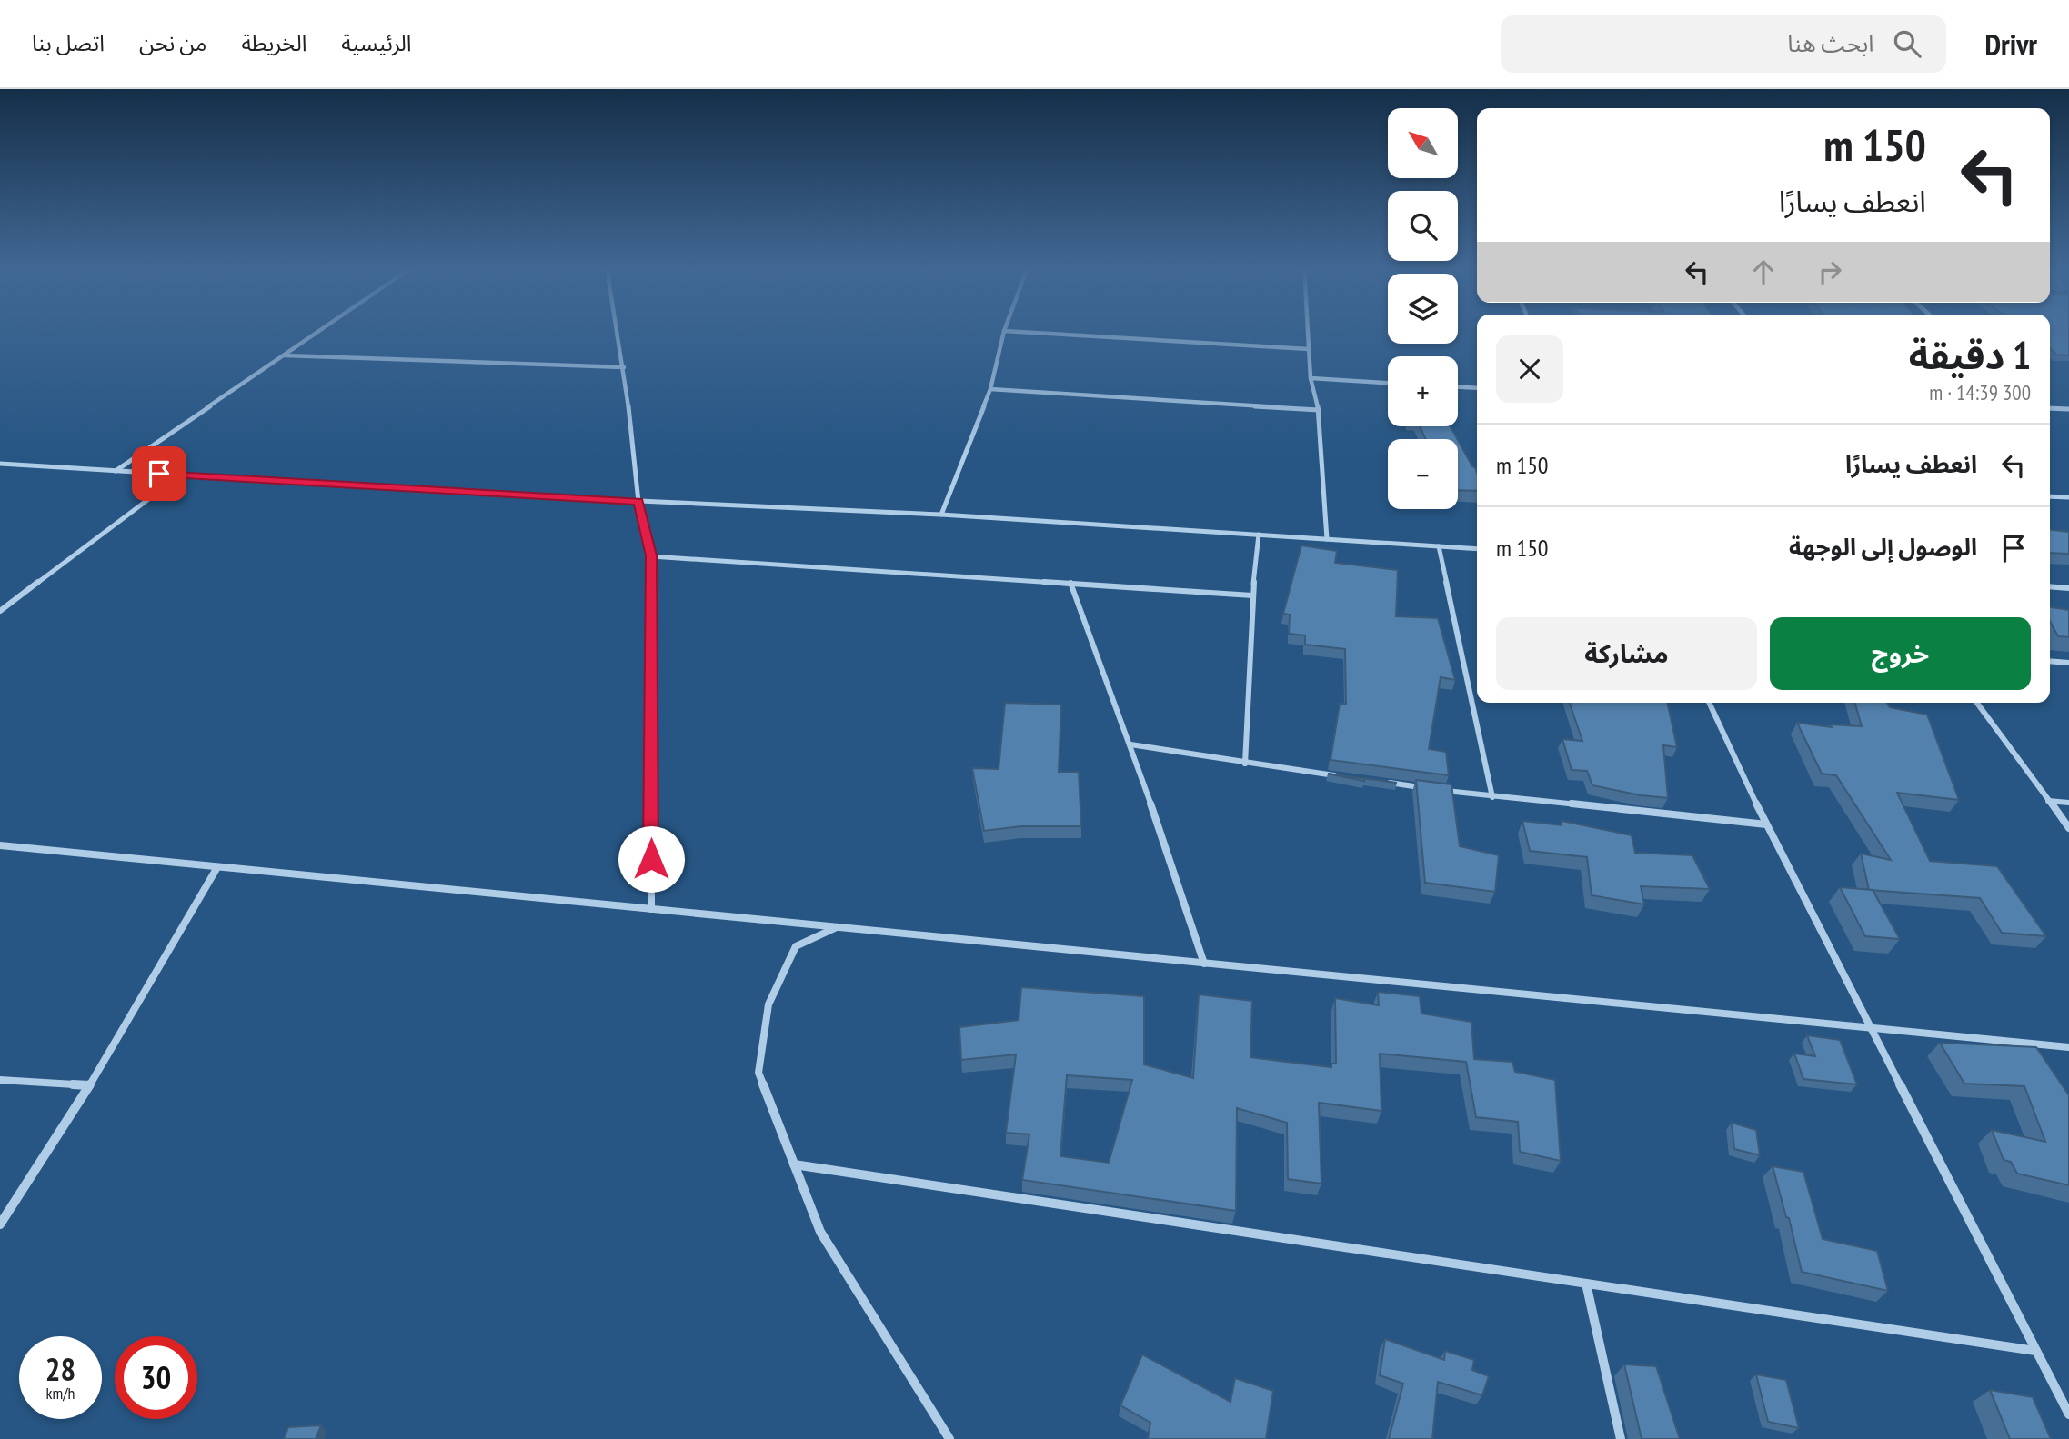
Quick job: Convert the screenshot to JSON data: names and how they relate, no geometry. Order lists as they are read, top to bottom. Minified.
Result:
{"north":"top left","page":{"header":"Drivr","search":"ابحث هنا","nav":["الرئيسية","الخريطة","من نحن","اتصل بنا"],"map_buttons":["+","−"],"turn":["150 m","انعطف يسارًا"],"heading":["1 دقيقة","300 m · 14:39"],"list":[{"name":"انعطف يسارًا","value":"150 m"},{"name":"الوصول إلى الوجهة","value":"150 m"}],"buttons":["خروج","مشاركة"],"speed":"28 km/h","limit":"30"}}
